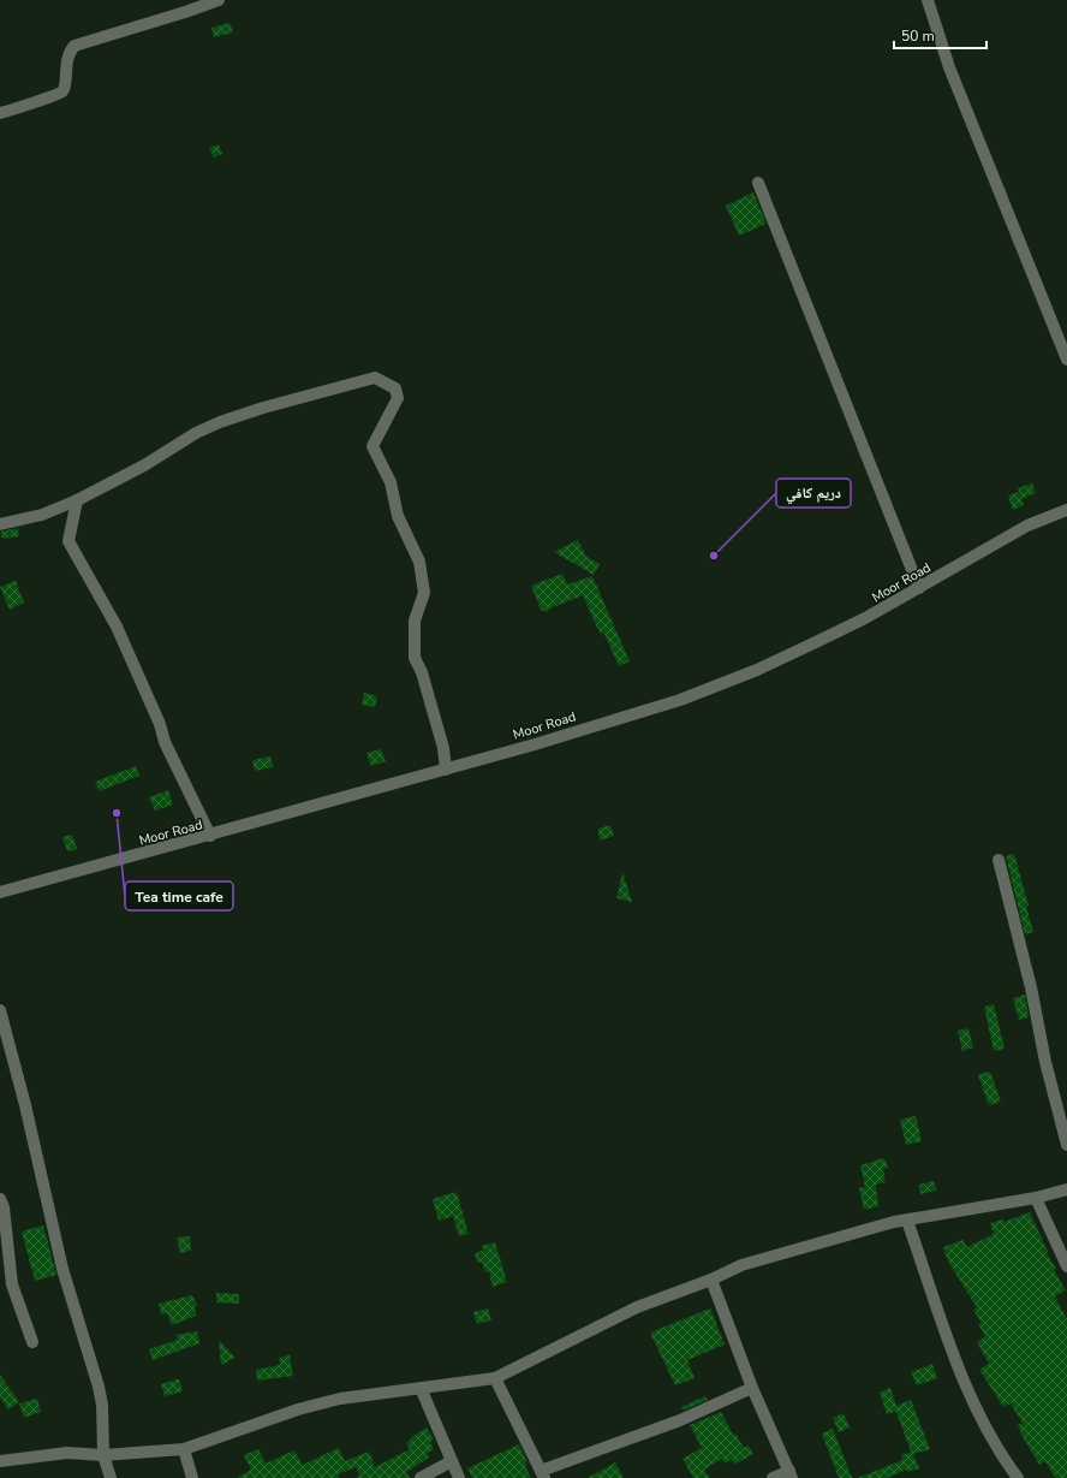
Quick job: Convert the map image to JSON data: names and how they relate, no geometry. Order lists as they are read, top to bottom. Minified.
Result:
{"streets":{"street":["Moor Road"]},"places":["دريم كافي","Tea time cafe"],"scale_bar":"50 m"}
